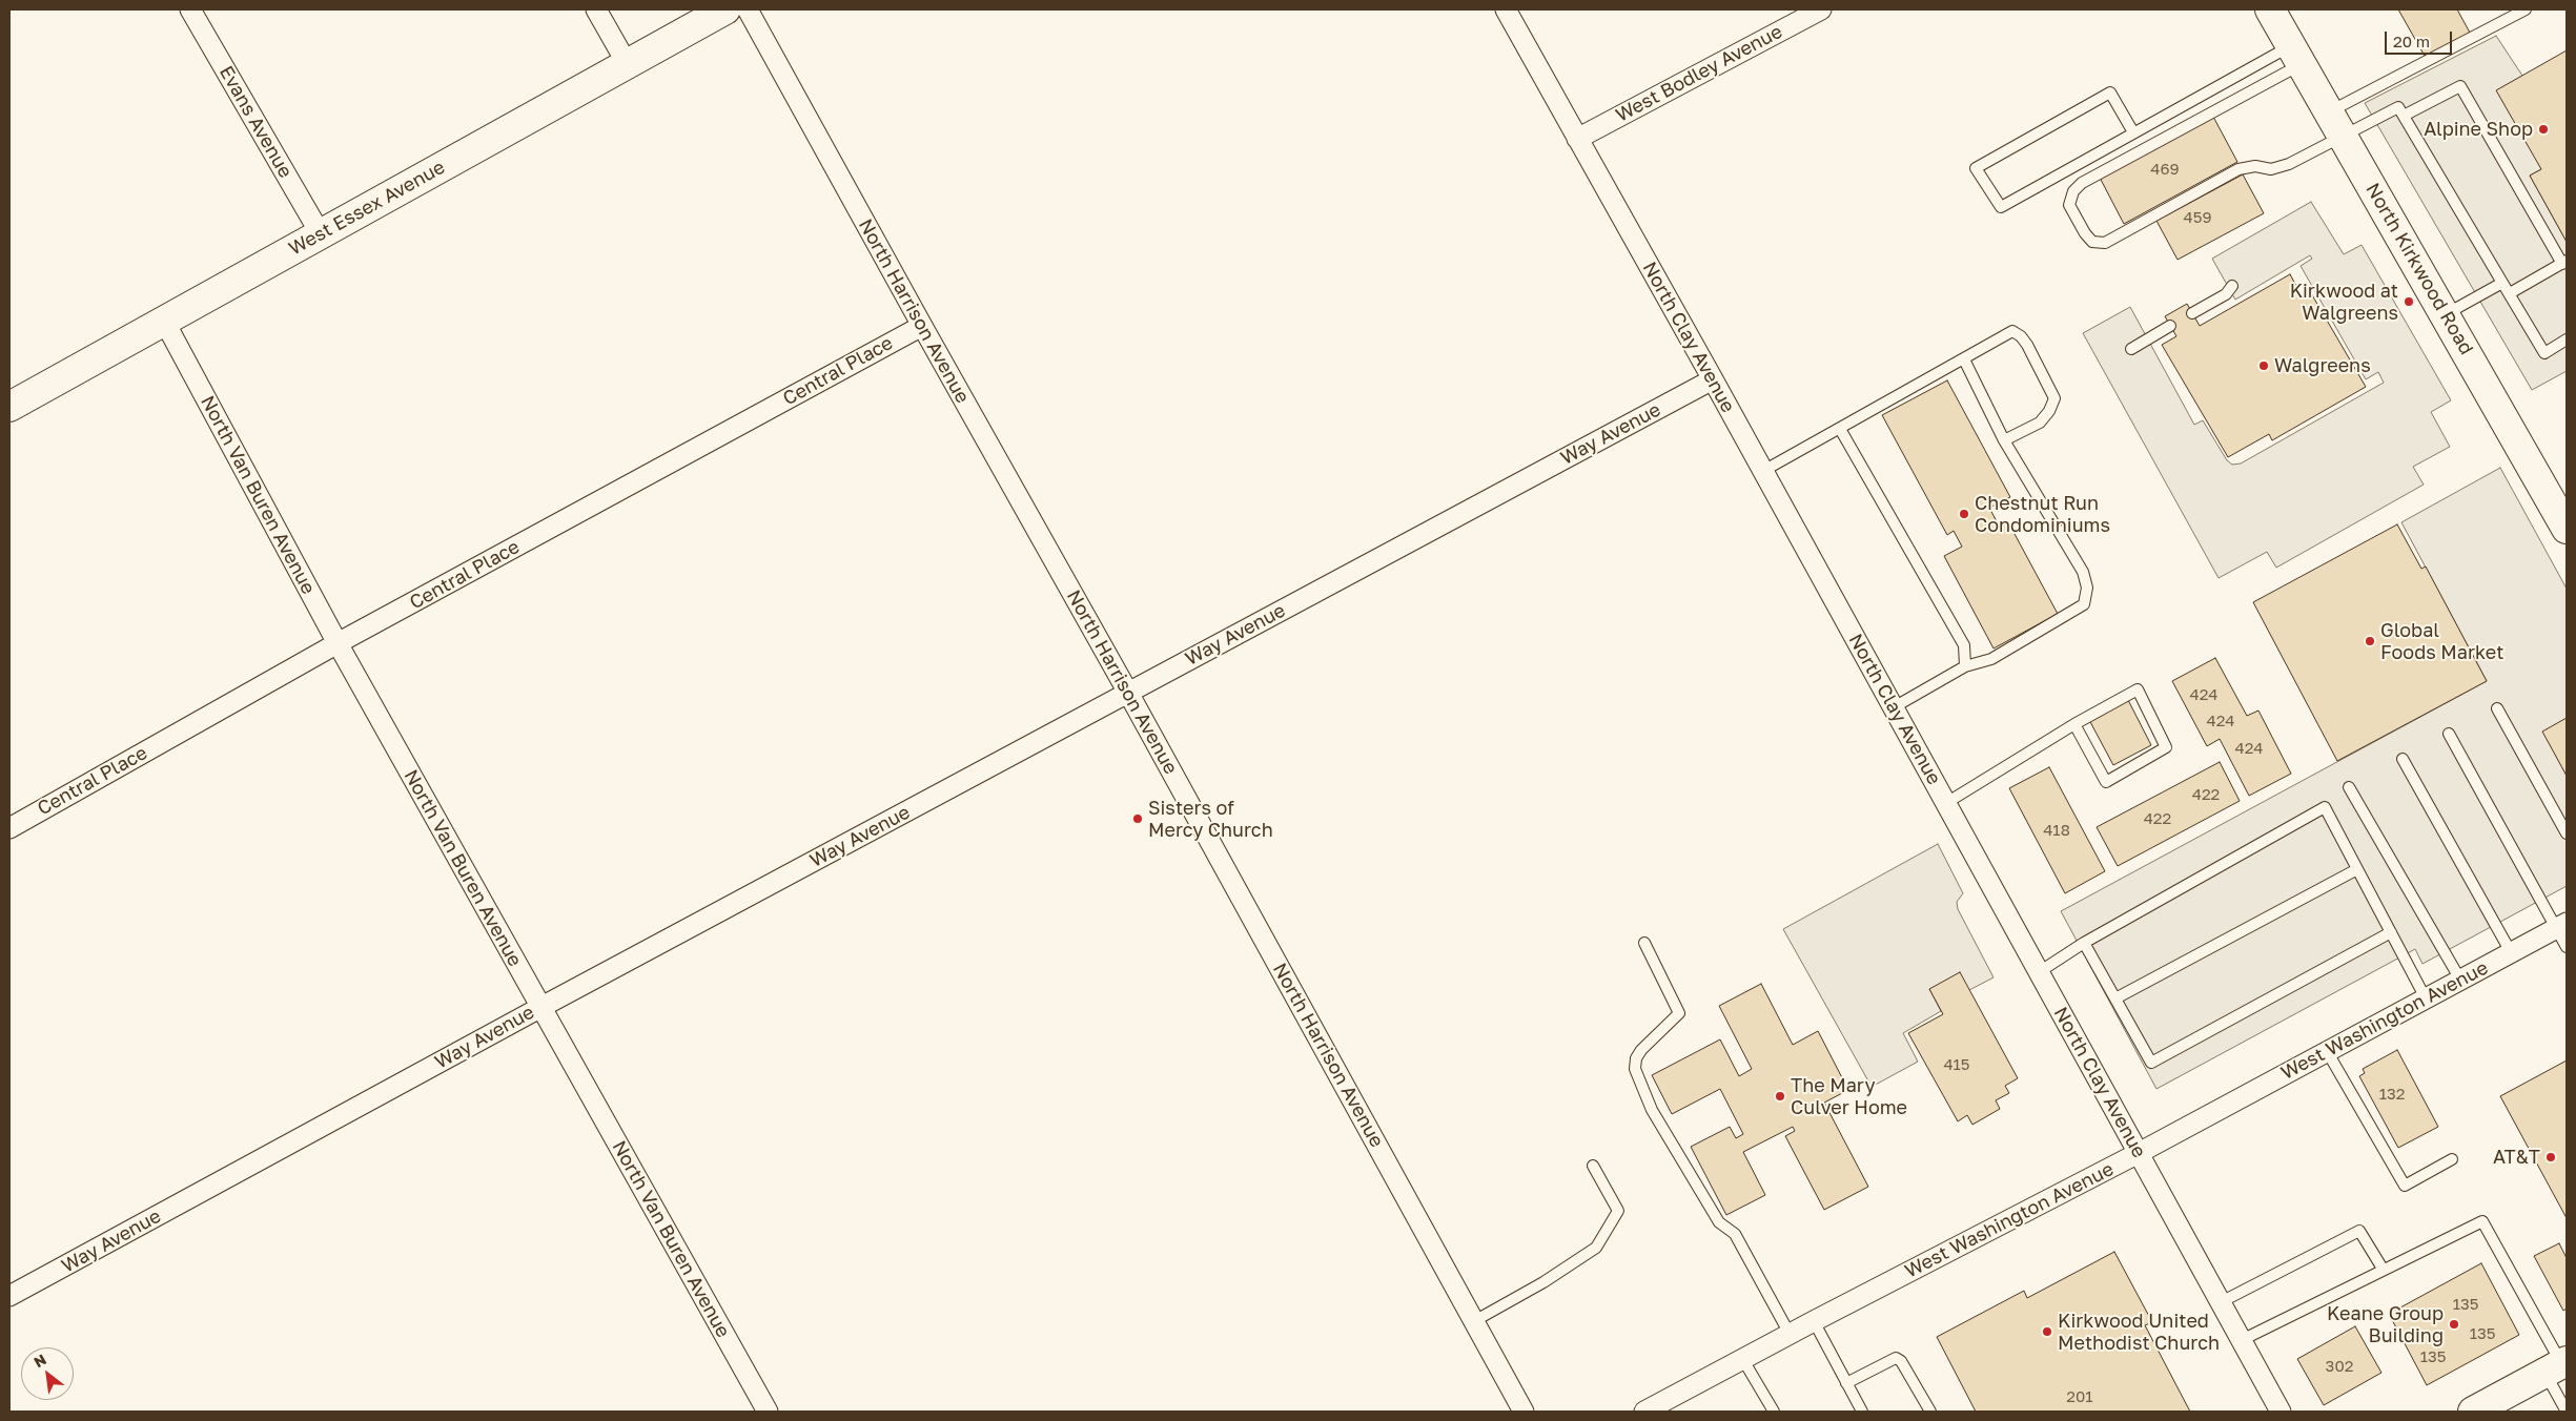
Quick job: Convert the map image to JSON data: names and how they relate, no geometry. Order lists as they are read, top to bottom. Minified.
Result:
{"streets":{"street":["West Bodley Avenue","Evans Avenue","West Essex Avenue","North Kirkwood Road","North Harrison Avenue","North Clay Avenue","Central Place","Way Avenue","North Van Buren Avenue","West Washington Avenue"]},"crossings":[["West Bodley Avenue","North Clay Avenue"],["Evans Avenue","West Essex Avenue"],["West Essex Avenue","North Van Buren Avenue"],["North Harrison Avenue","Central Place"],["North Harrison Avenue","Way Avenue"],["North Clay Avenue","Way Avenue"],["North Clay Avenue","West Washington Avenue"],["Central Place","North Van Buren Avenue"],["Way Avenue","North Van Buren Avenue"]],"places":["Alpine Shop","Kirkwood at Walgreens","Walgreens","Chestnut Run Condominiums","Global Foods Market","Sisters of Mercy Church","The Mary Culver Home","AT&T","Keane Group Building","Kirkwood United Methodist Church"],"house_numbers":["469","459","424","424","424","422","422","418","415","132","135","135","135","302","201"],"scale_bar":"20 m","north":"top left"}
